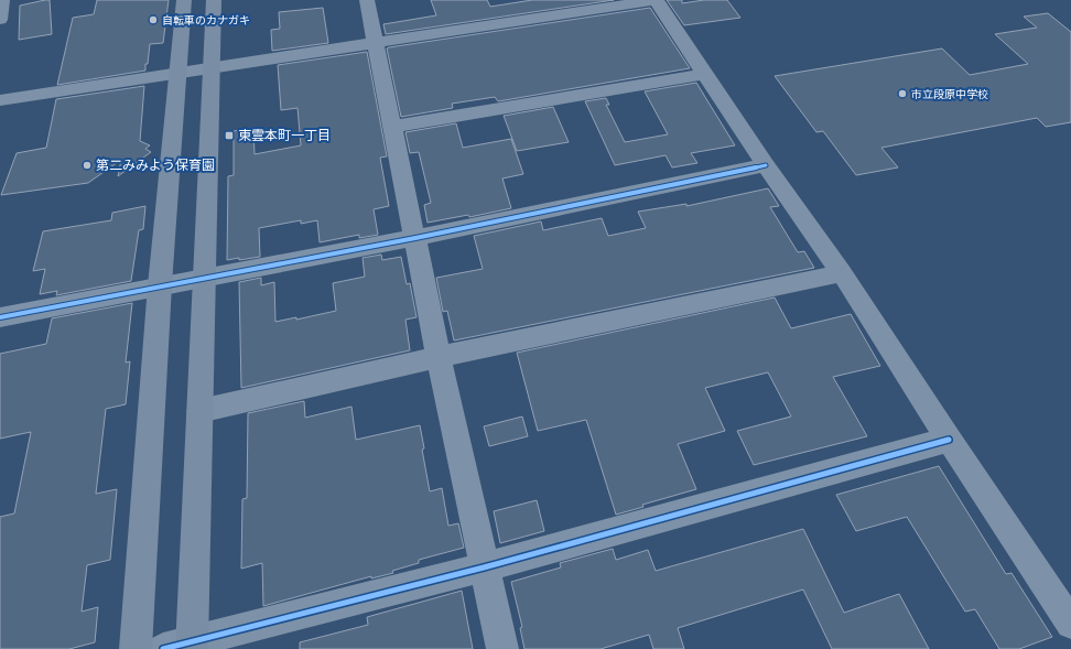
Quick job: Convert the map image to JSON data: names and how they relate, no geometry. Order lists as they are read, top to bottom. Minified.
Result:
{"places":{"other":["自転車のカナガキ","市立段原中学校","第二みみよう保育園"],"transit":["東雲本町一丁目"]}}
